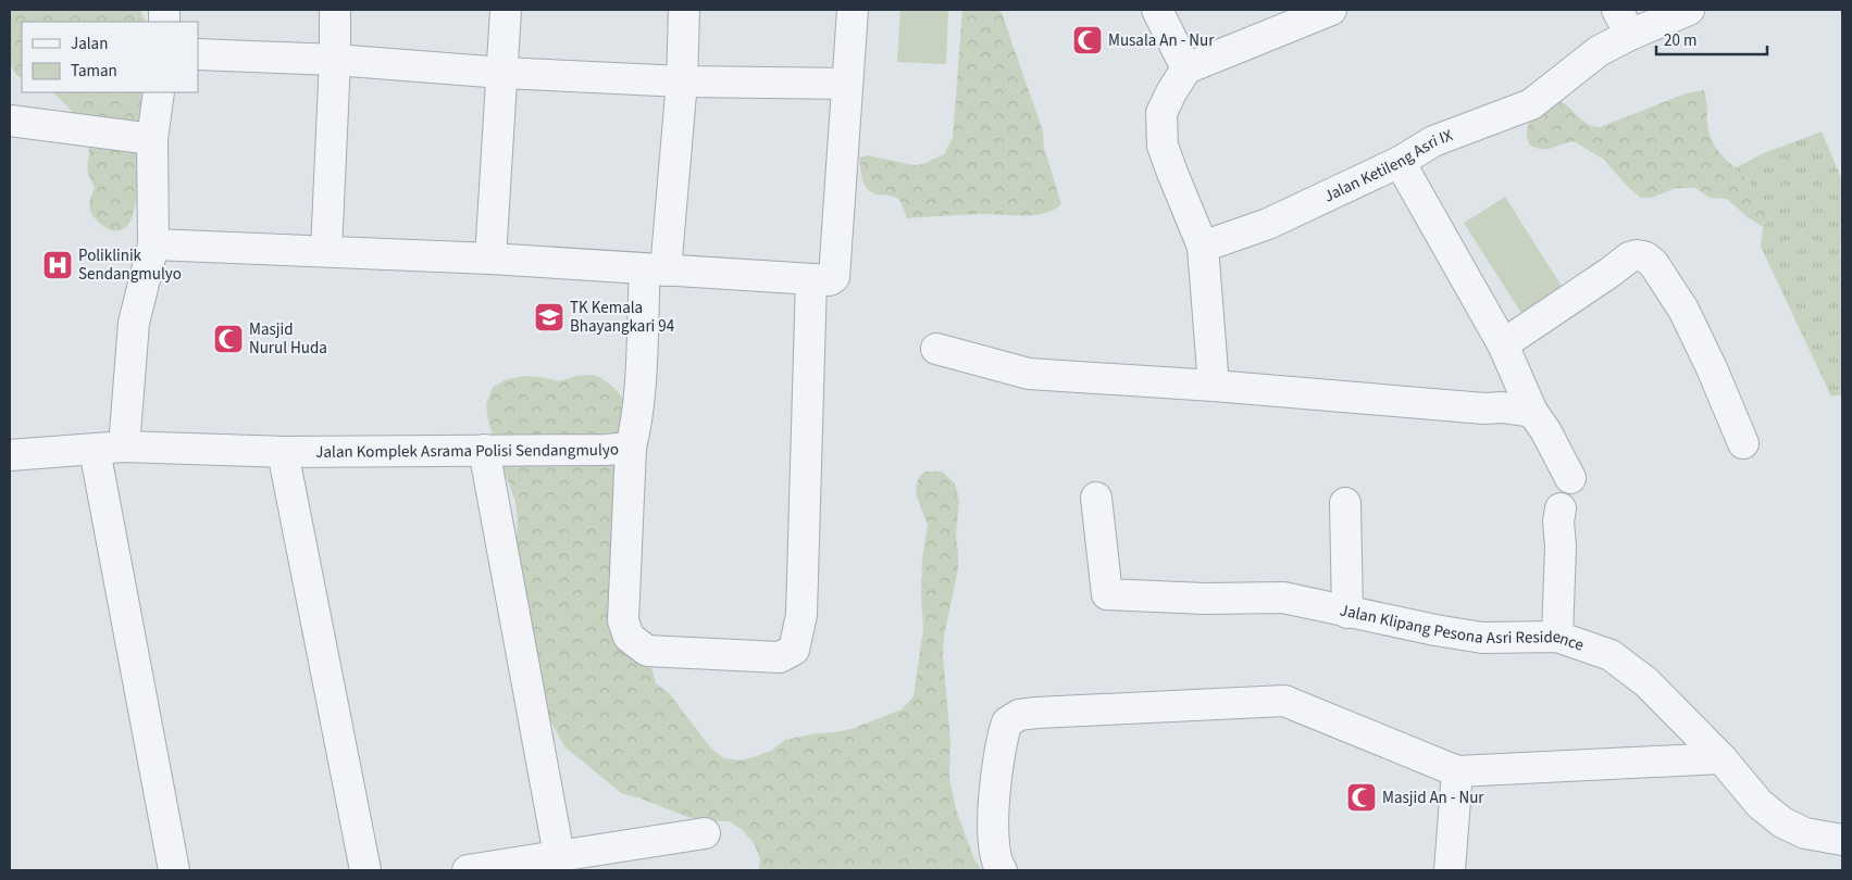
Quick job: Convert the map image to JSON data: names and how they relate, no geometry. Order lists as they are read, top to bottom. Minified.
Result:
{"streets":{"street":["Jalan Ketileng Asri IX","Jalan Komplek Asrama Polisi Sendangmulyo","Jalan Klipang Pesona Asri Residence"]},"places":{"mosque":["Musala An - Nur","Masjid Nurul Huda","Masjid An - Nur"],"hospital":["Poliklinik Sendangmulyo"],"school or university":["TK Kemala Bhayangkari 94"]},"legend":["Jalan","Taman"],"scale_bar":"20 m"}
